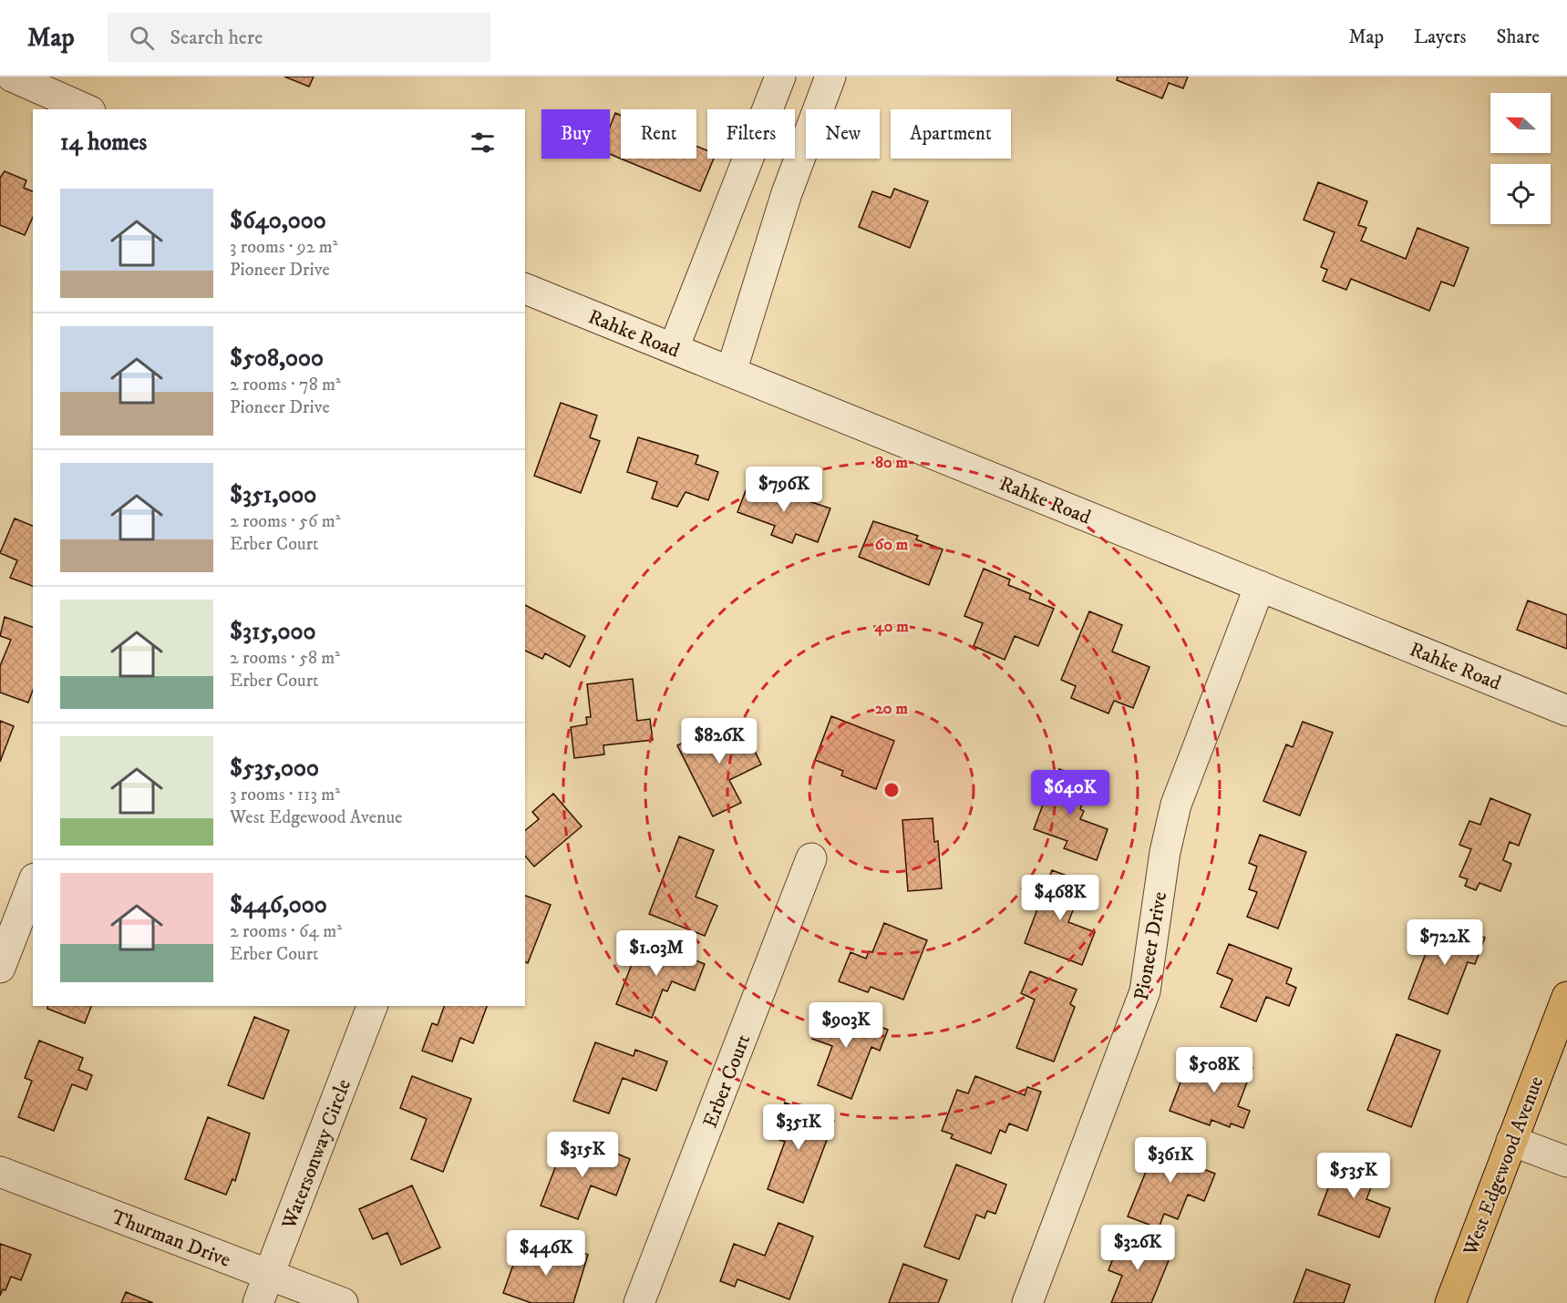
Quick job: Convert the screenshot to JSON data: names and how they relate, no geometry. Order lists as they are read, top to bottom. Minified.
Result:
{"streets":{"main road":["West Edgewood Avenue"],"street":["Rahke Road","Pioneer Drive","Erber Court","Watersonway Circle","Thurman Drive"]},"crossings":[["Rahke Road","Pioneer Drive"],["Watersonway Circle","Thurman Drive"]],"north":"left","page":{"header":"Map","search":"Search here","nav":["Map","Layers","Share"],"chip":["Buy","Rent","Filters","New","Apartment"],"heading":"14 homes","list":[{"name":"$640,000","note":"3 rooms · 92 m² · Pioneer Drive"},{"name":"$508,000","note":"2 rooms · 78 m² · Pioneer Drive"},{"name":"$351,000","note":"2 rooms · 56 m² · Erber Court"},{"name":"$315,000","note":"2 rooms · 58 m² · Erber Court"},{"name":"$535,000","note":"3 rooms · 113 m² · West Edgewood Avenue"},{"name":"$446,000","note":"2 rooms · 64 m² · Erber Court"}],"price":["$796K","$826K","$640K","$468K","$722K","$1.03M","$903K","$508K","$351K","$315K","$361K","$535K","$326K","$446K"]},"rings":["80 m","60 m","40 m","20 m"]}
